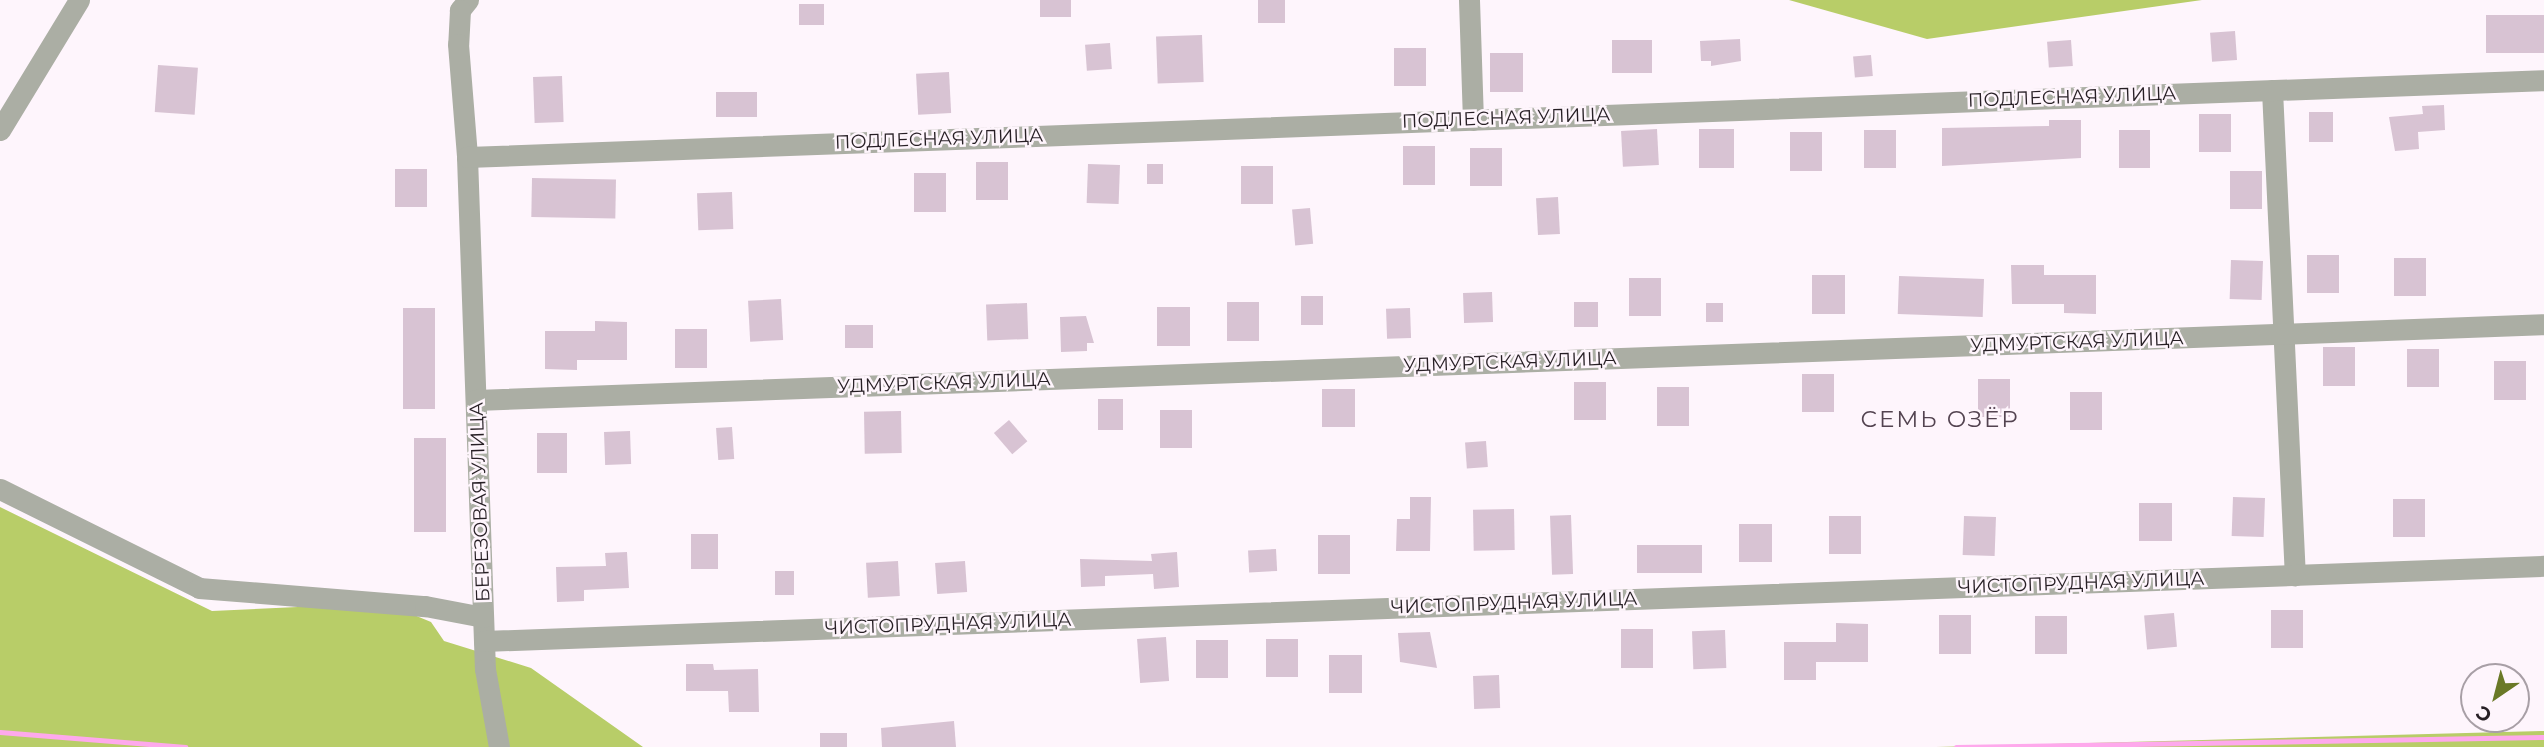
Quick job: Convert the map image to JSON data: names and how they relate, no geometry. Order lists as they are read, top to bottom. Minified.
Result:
{"streets":{"street":["ПОДЛЕСНАЯ УЛИЦА","УДМУРТСКАЯ УЛИЦА","БЕРЕЗОВАЯ УЛИЦА","ЧИСТОПРУДНАЯ УЛИЦА"]},"crossings":[["ПОДЛЕСНАЯ УЛИЦА","БЕРЕЗОВАЯ УЛИЦА"],["УДМУРТСКАЯ УЛИЦА","БЕРЕЗОВАЯ УЛИЦА"]],"districts":["СЕМЬ ОЗЁР"],"north":"bottom left"}
